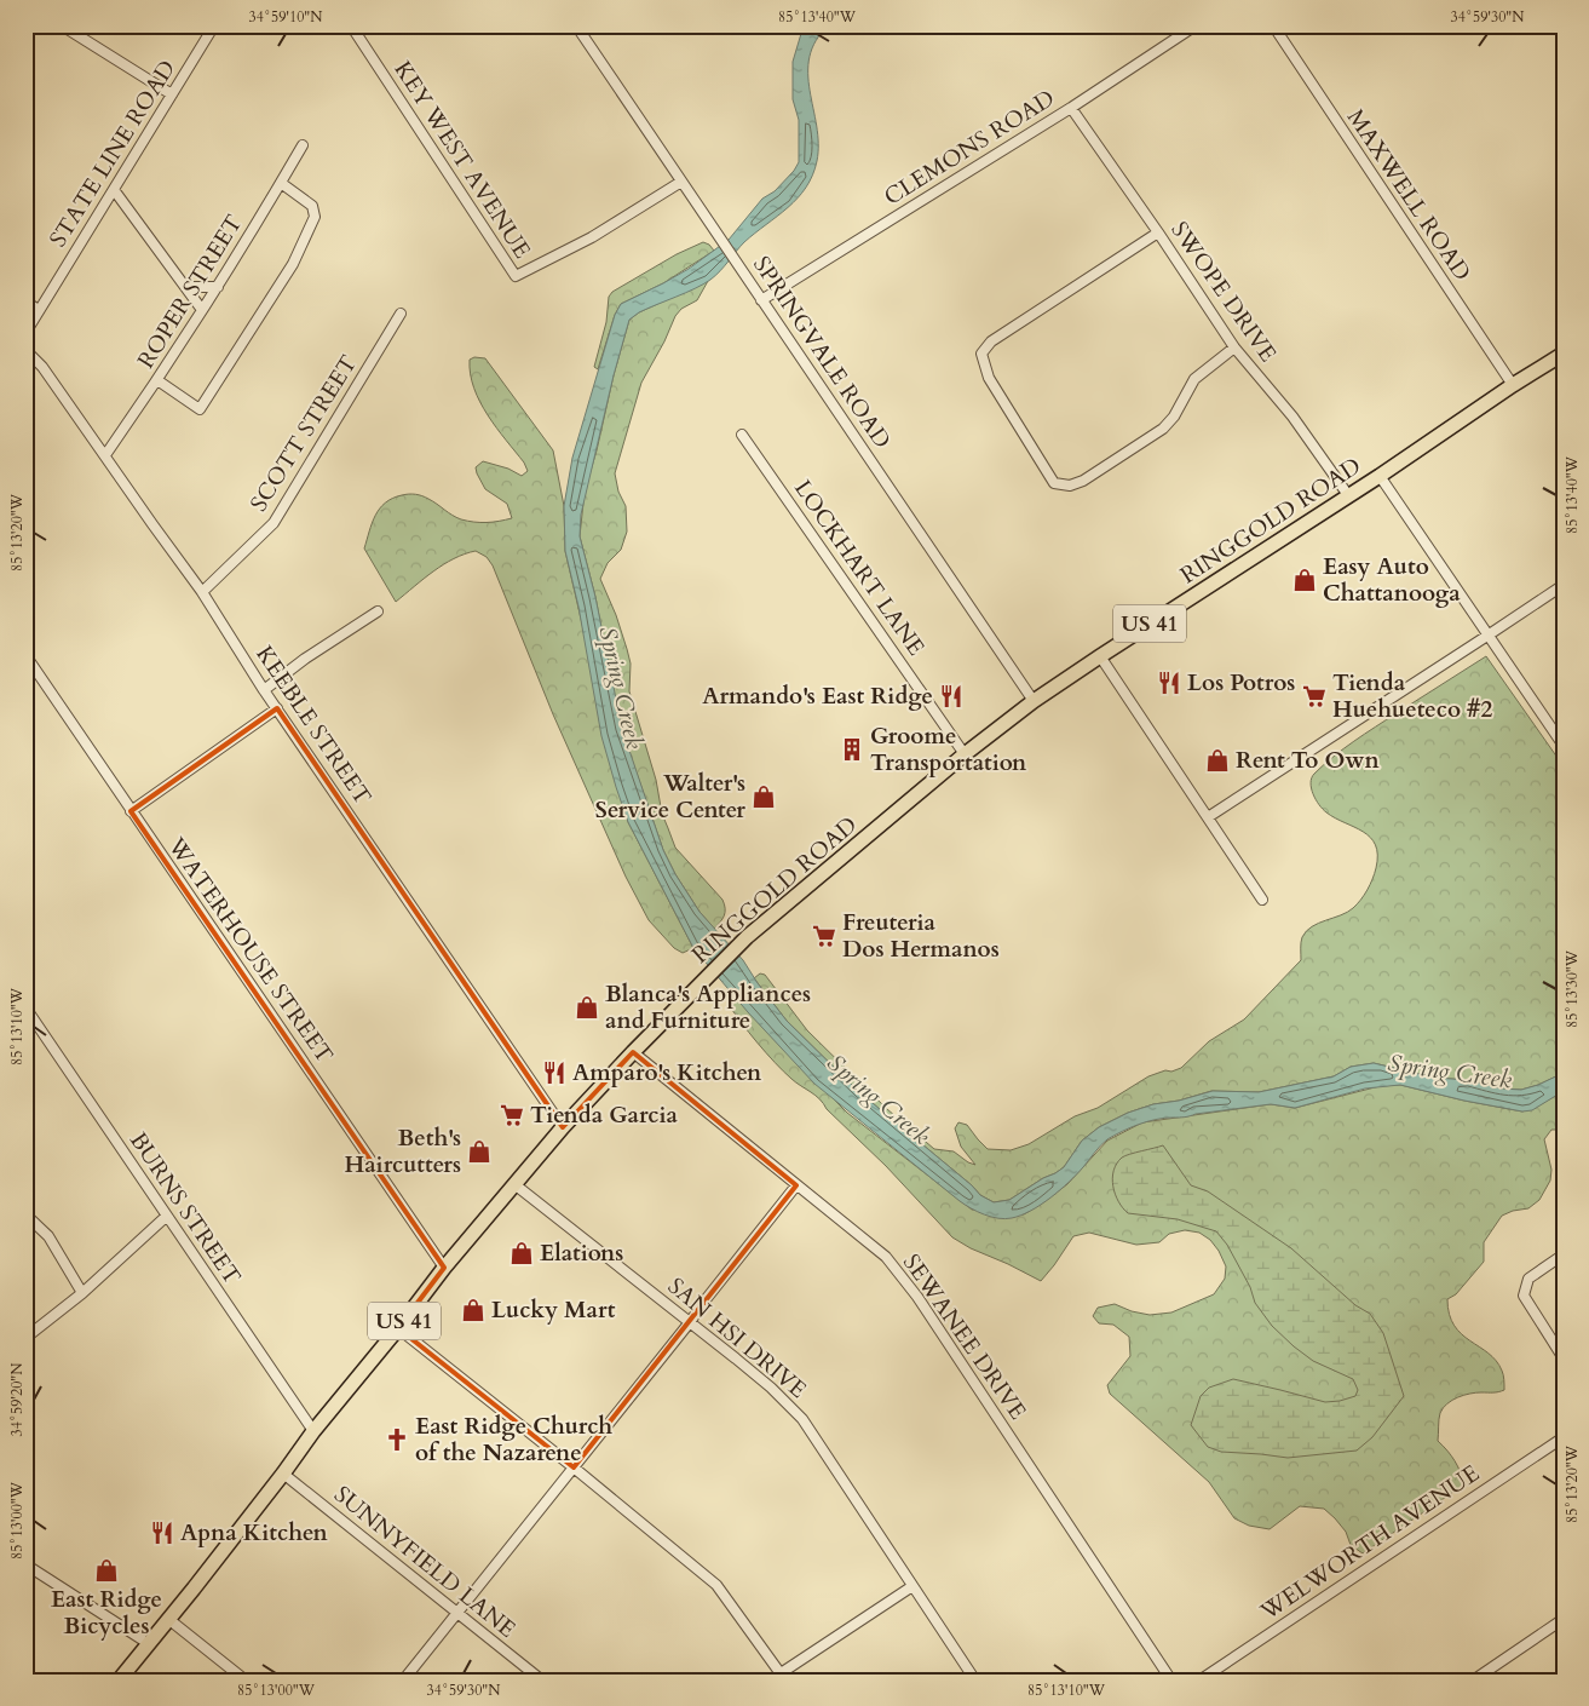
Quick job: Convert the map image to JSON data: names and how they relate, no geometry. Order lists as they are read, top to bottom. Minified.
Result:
{"streets":{"main road":["RINGGOLD ROAD","US 41"],"street":["CLEMONS ROAD","STATE LINE ROAD","KEY WEST AVENUE","MAXWELL ROAD","ROPER STREET","SWOPE DRIVE","SPRINGVALE ROAD","SCOTT STREET","LOCKHART LANE","KEEBLE STREET","WATERHOUSE STREET","BURNS STREET","SEWANEE DRIVE","SAN HSI DRIVE","WELWORTH AVENUE","SUNNYFIELD LANE"]},"crossings":[["CLEMONS ROAD","SWOPE DRIVE"],["CLEMONS ROAD","SPRINGVALE ROAD"],["KEY WEST AVENUE","SPRINGVALE ROAD"],["MAXWELL ROAD","RINGGOLD ROAD"],["ROPER STREET","KEEBLE STREET"],["SWOPE DRIVE","RINGGOLD ROAD"],["SPRINGVALE ROAD","RINGGOLD ROAD"],["SCOTT STREET","KEEBLE STREET"],["RINGGOLD ROAD","LOCKHART LANE"],["RINGGOLD ROAD","KEEBLE STREET"],["RINGGOLD ROAD","WATERHOUSE STREET"],["RINGGOLD ROAD","BURNS STREET"],["RINGGOLD ROAD","SEWANEE DRIVE"],["RINGGOLD ROAD","SAN HSI DRIVE"],["RINGGOLD ROAD","SUNNYFIELD LANE"]],"water":["Spring Creek"],"places":{"shop":["Easy Auto Chattanooga","Rent To Own","Walter's Service Center","Blanca's Appliances and Furniture","Beth's Haircutters","Elations","Lucky Mart","East Ridge Bicycles"],"restaurant":["Los Potros","Armando's East Ridge","Amparo's Kitchen","Apna Kitchen"],"supermarket":["Tienda Huehueteco #2","Freuteria Dos Hermanos","Tienda Garcia"],"building":["Groome Transportation"],"church":["East Ridge Church of the Nazarene"]},"coordinates":["34°59'10\"N","85°13'40\"W","34°59'30\"N","85°13'20\"W","85°13'30\"W","85°13'10\"W","34°59'20\"N","85°13'00\"W"]}
